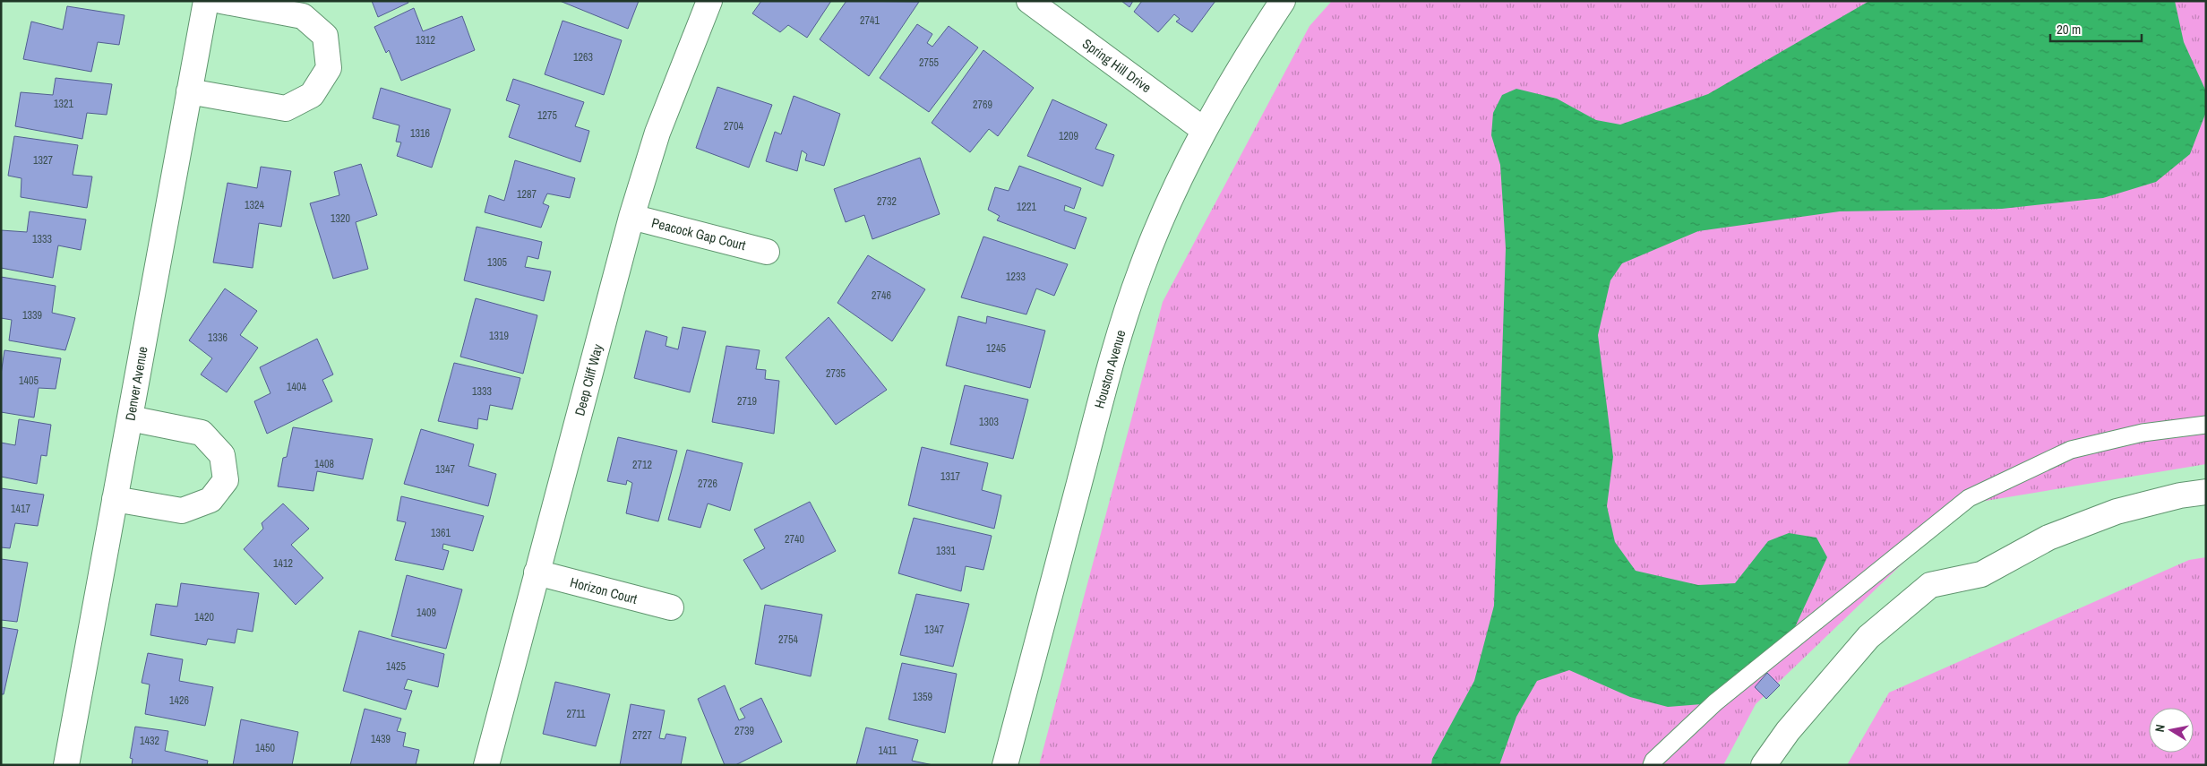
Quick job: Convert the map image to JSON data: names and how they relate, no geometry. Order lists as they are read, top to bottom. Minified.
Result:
{"streets":{"street":["Spring Hill Drive","Peacock Gap Court","Houston Avenue","Deep Cliff Way","Denver Avenue","Horizon Court"]},"crossings":[["Spring Hill Drive","Houston Avenue"],["Peacock Gap Court","Deep Cliff Way"],["Deep Cliff Way","Horizon Court"]],"house_numbers":["2741","1312","1263","2755","1321","2769","1275","2704","1316","1209","1327","1287","2732","1324","1221","1320","1333","1305","1233","2746","1339","1319","1336","1245","2735","1405","1404","1333","2719","1303","1408","2712","1347","1317","2726","1417","1361","2740","1331","1412","1409","1420","1347","2754","1425","1359","1426","2711","2739","2727","1439","1432","1450","1411"],"scale_bar":"20 m","north":"left"}
